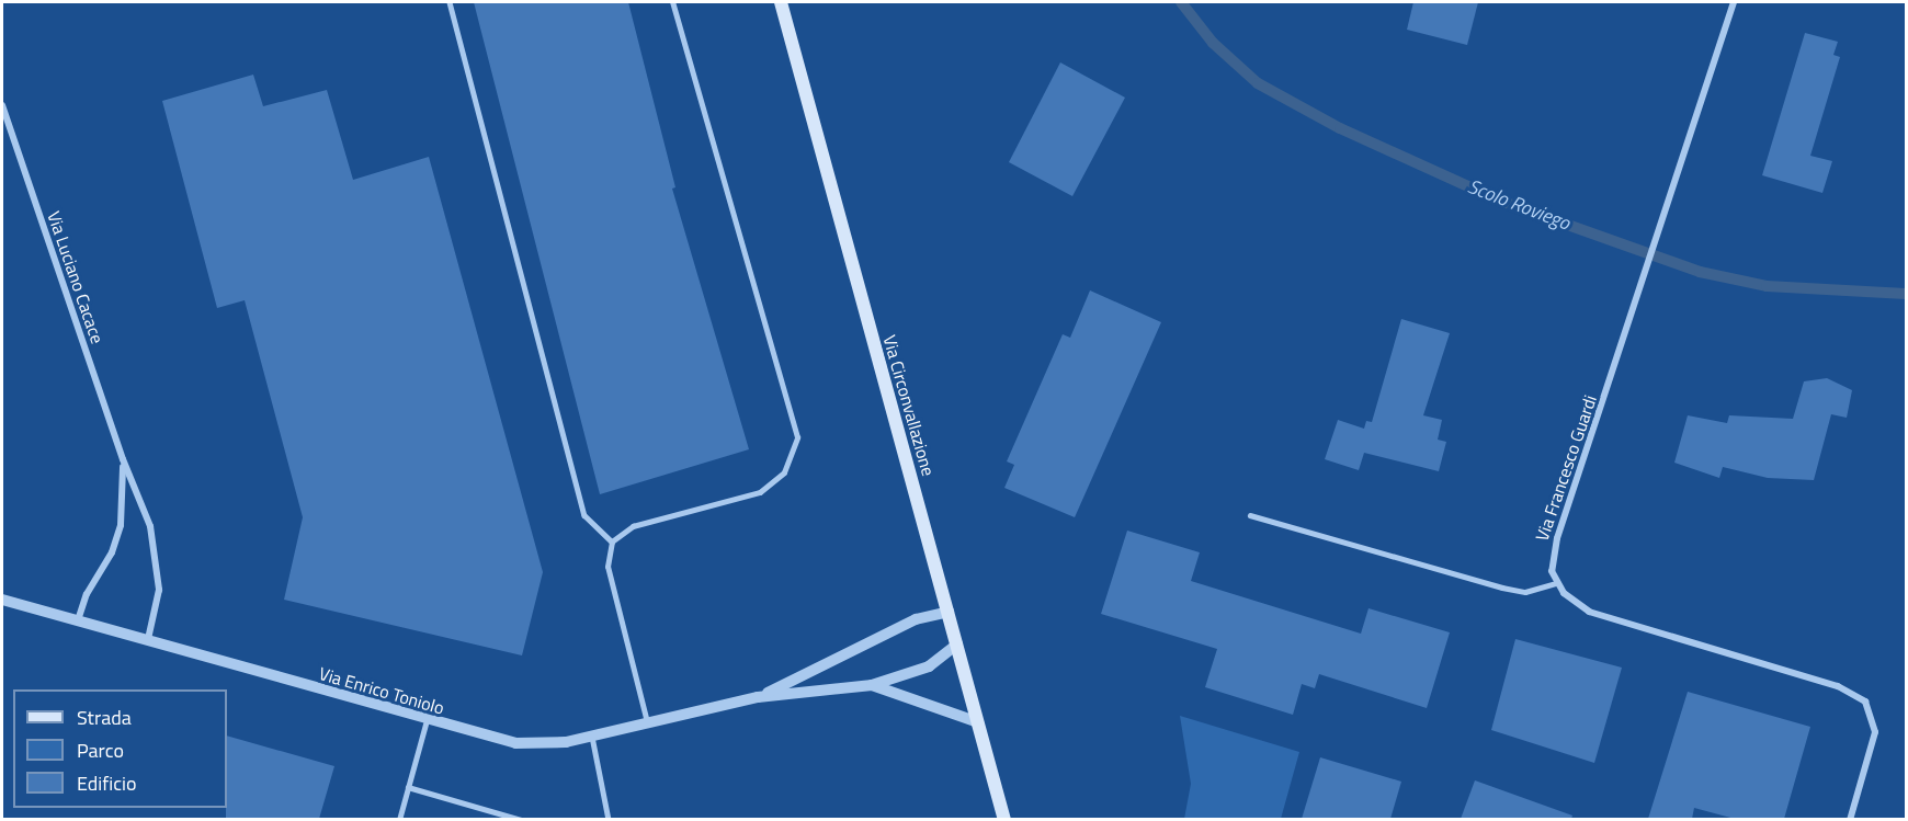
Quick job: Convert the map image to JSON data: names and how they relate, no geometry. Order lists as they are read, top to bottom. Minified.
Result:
{"streets":{"main road":["Via Circonvallazione"],"street":["Via Luciano Cacace","Via Francesco Guardi","Via Enrico Toniolo"]},"crossings":[["Via Luciano Cacace","Via Enrico Toniolo"],["Via Circonvallazione","Via Enrico Toniolo"]],"water":["Scolo Roviego"],"legend":["Strada","Parco","Edificio"]}
